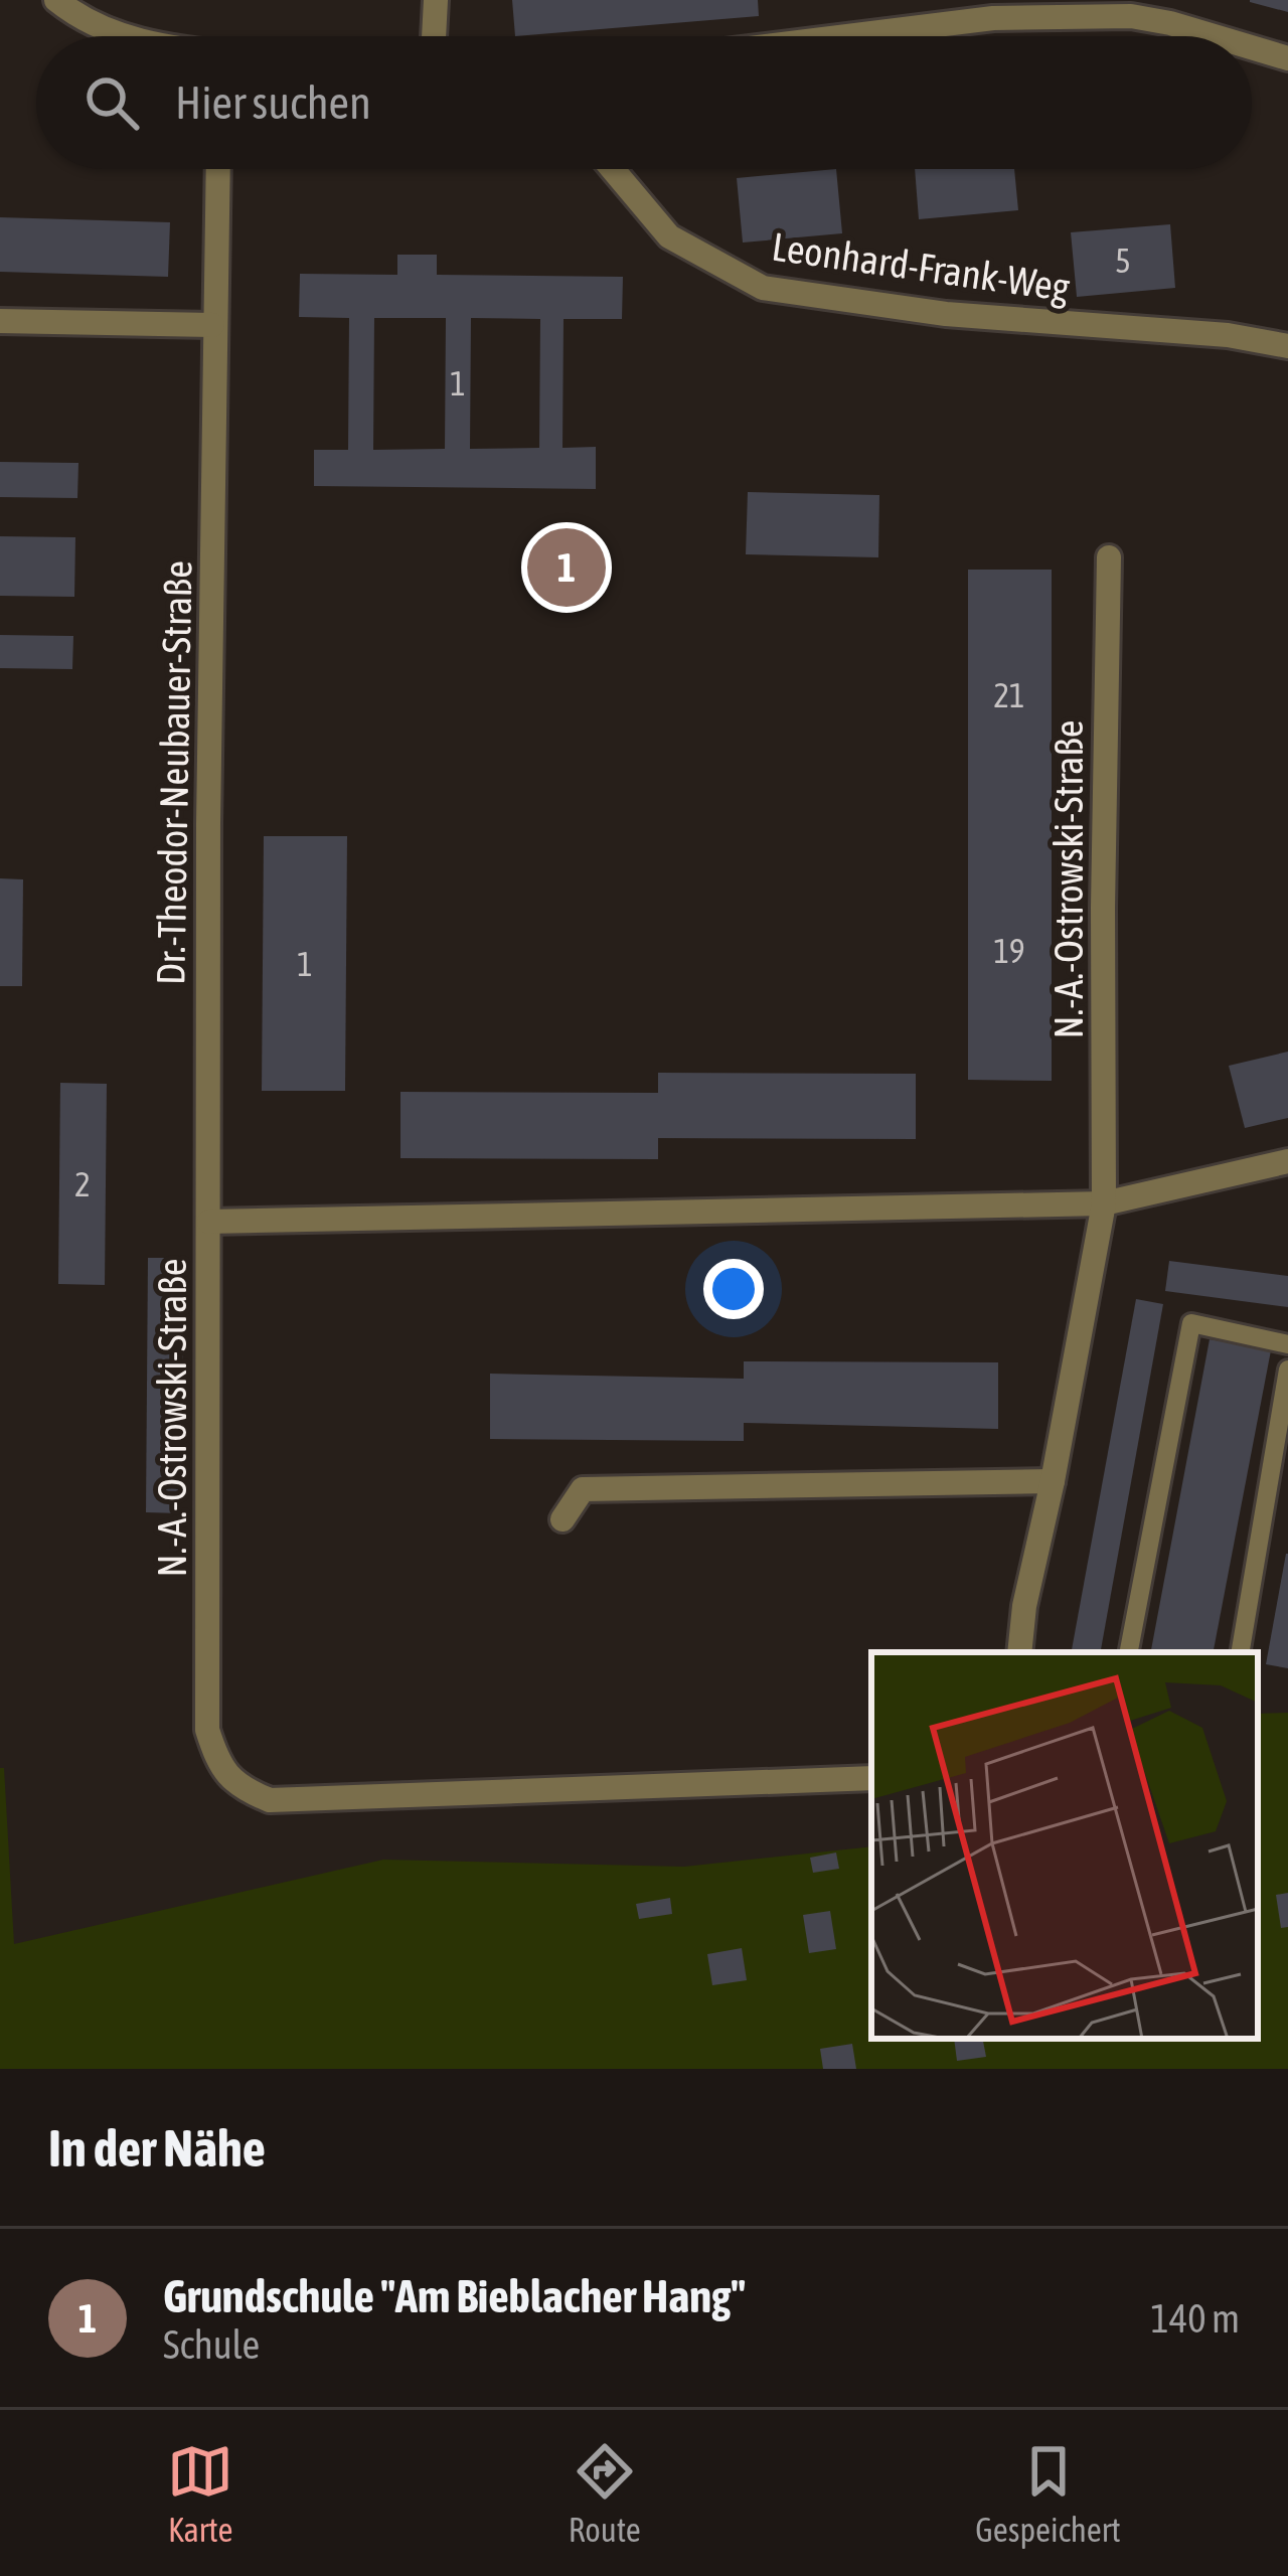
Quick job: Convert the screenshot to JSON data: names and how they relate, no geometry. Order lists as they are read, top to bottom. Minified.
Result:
{"streets":{"street":["Leonhard-Frank-Weg","Dr.-Theodor-Neubauer-Straße","N.-A.-Ostrowski-Straße"]},"crossings":[["Dr.-Theodor-Neubauer-Straße","N.-A.-Ostrowski-Straße"]],"house_numbers":["5","1","21","19","1","2"],"page":{"search":"Hier suchen","pins":"1","heading":"In der Nähe","list":[{"mark":"1","name":"Grundschule \"Am Bieblacher Hang\"","note":"Schule","value":"140 m"}],"nav":["Karte","Route","Gespeichert"]}}
